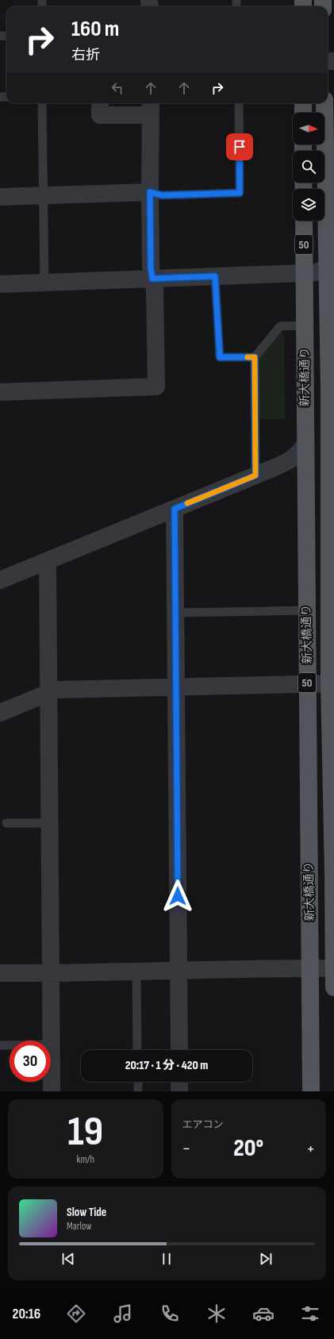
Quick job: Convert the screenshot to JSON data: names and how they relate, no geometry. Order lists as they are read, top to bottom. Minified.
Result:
{"streets":{"main road":["50","新大橋通り"]},"north":"right","page":{"turn":["160 m","右折"],"limit":"30","trip":"20:17 · 1 分 · 420 m","tile":[["19","km/h"],"エアコン"],"heat":["−","20°","+"],"song":["Slow Tide","Marlow"],"tabs":"20:16"}}
